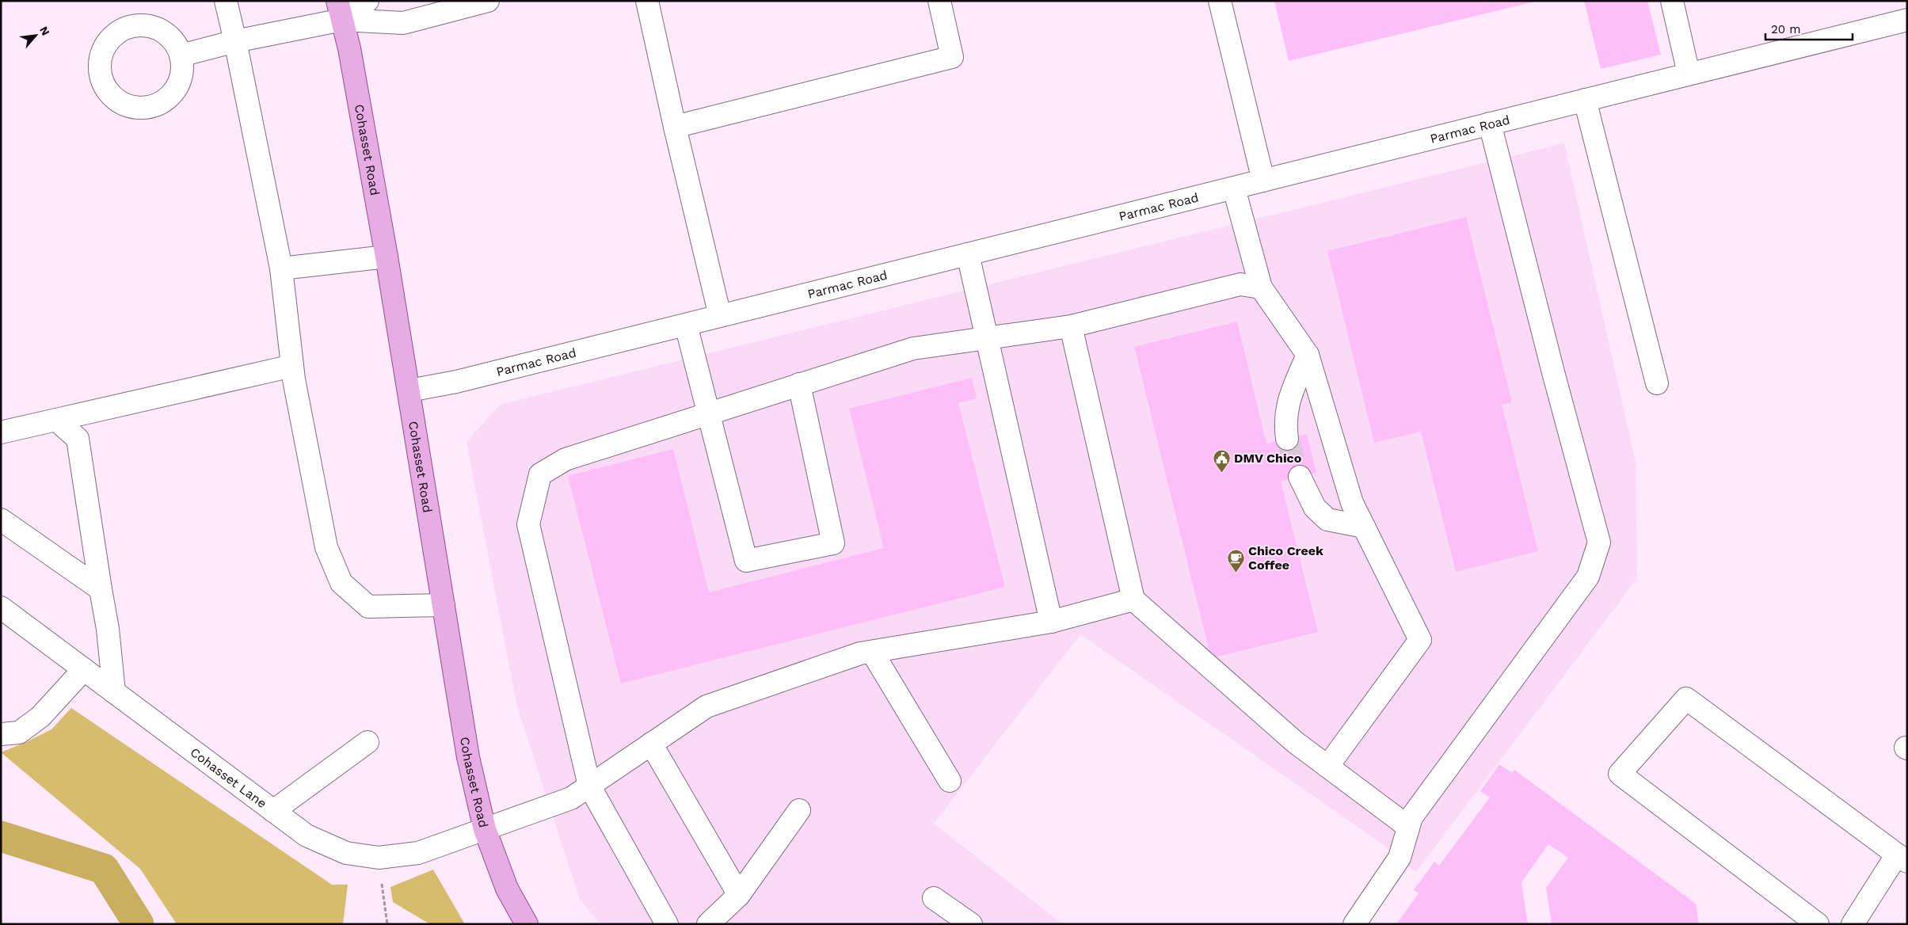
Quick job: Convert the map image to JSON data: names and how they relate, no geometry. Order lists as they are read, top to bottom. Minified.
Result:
{"streets":{"main road":["Cohasset Road"],"street":["Parmac Road","Cohasset Lane"]},"crossings":[["Parmac Road","Cohasset Road"],["Cohasset Road","Cohasset Lane"]],"places":{"public building":["DMV Chico"],"cafe":["Chico Creek Coffee"]},"scale_bar":"20 m","north":"top right"}
